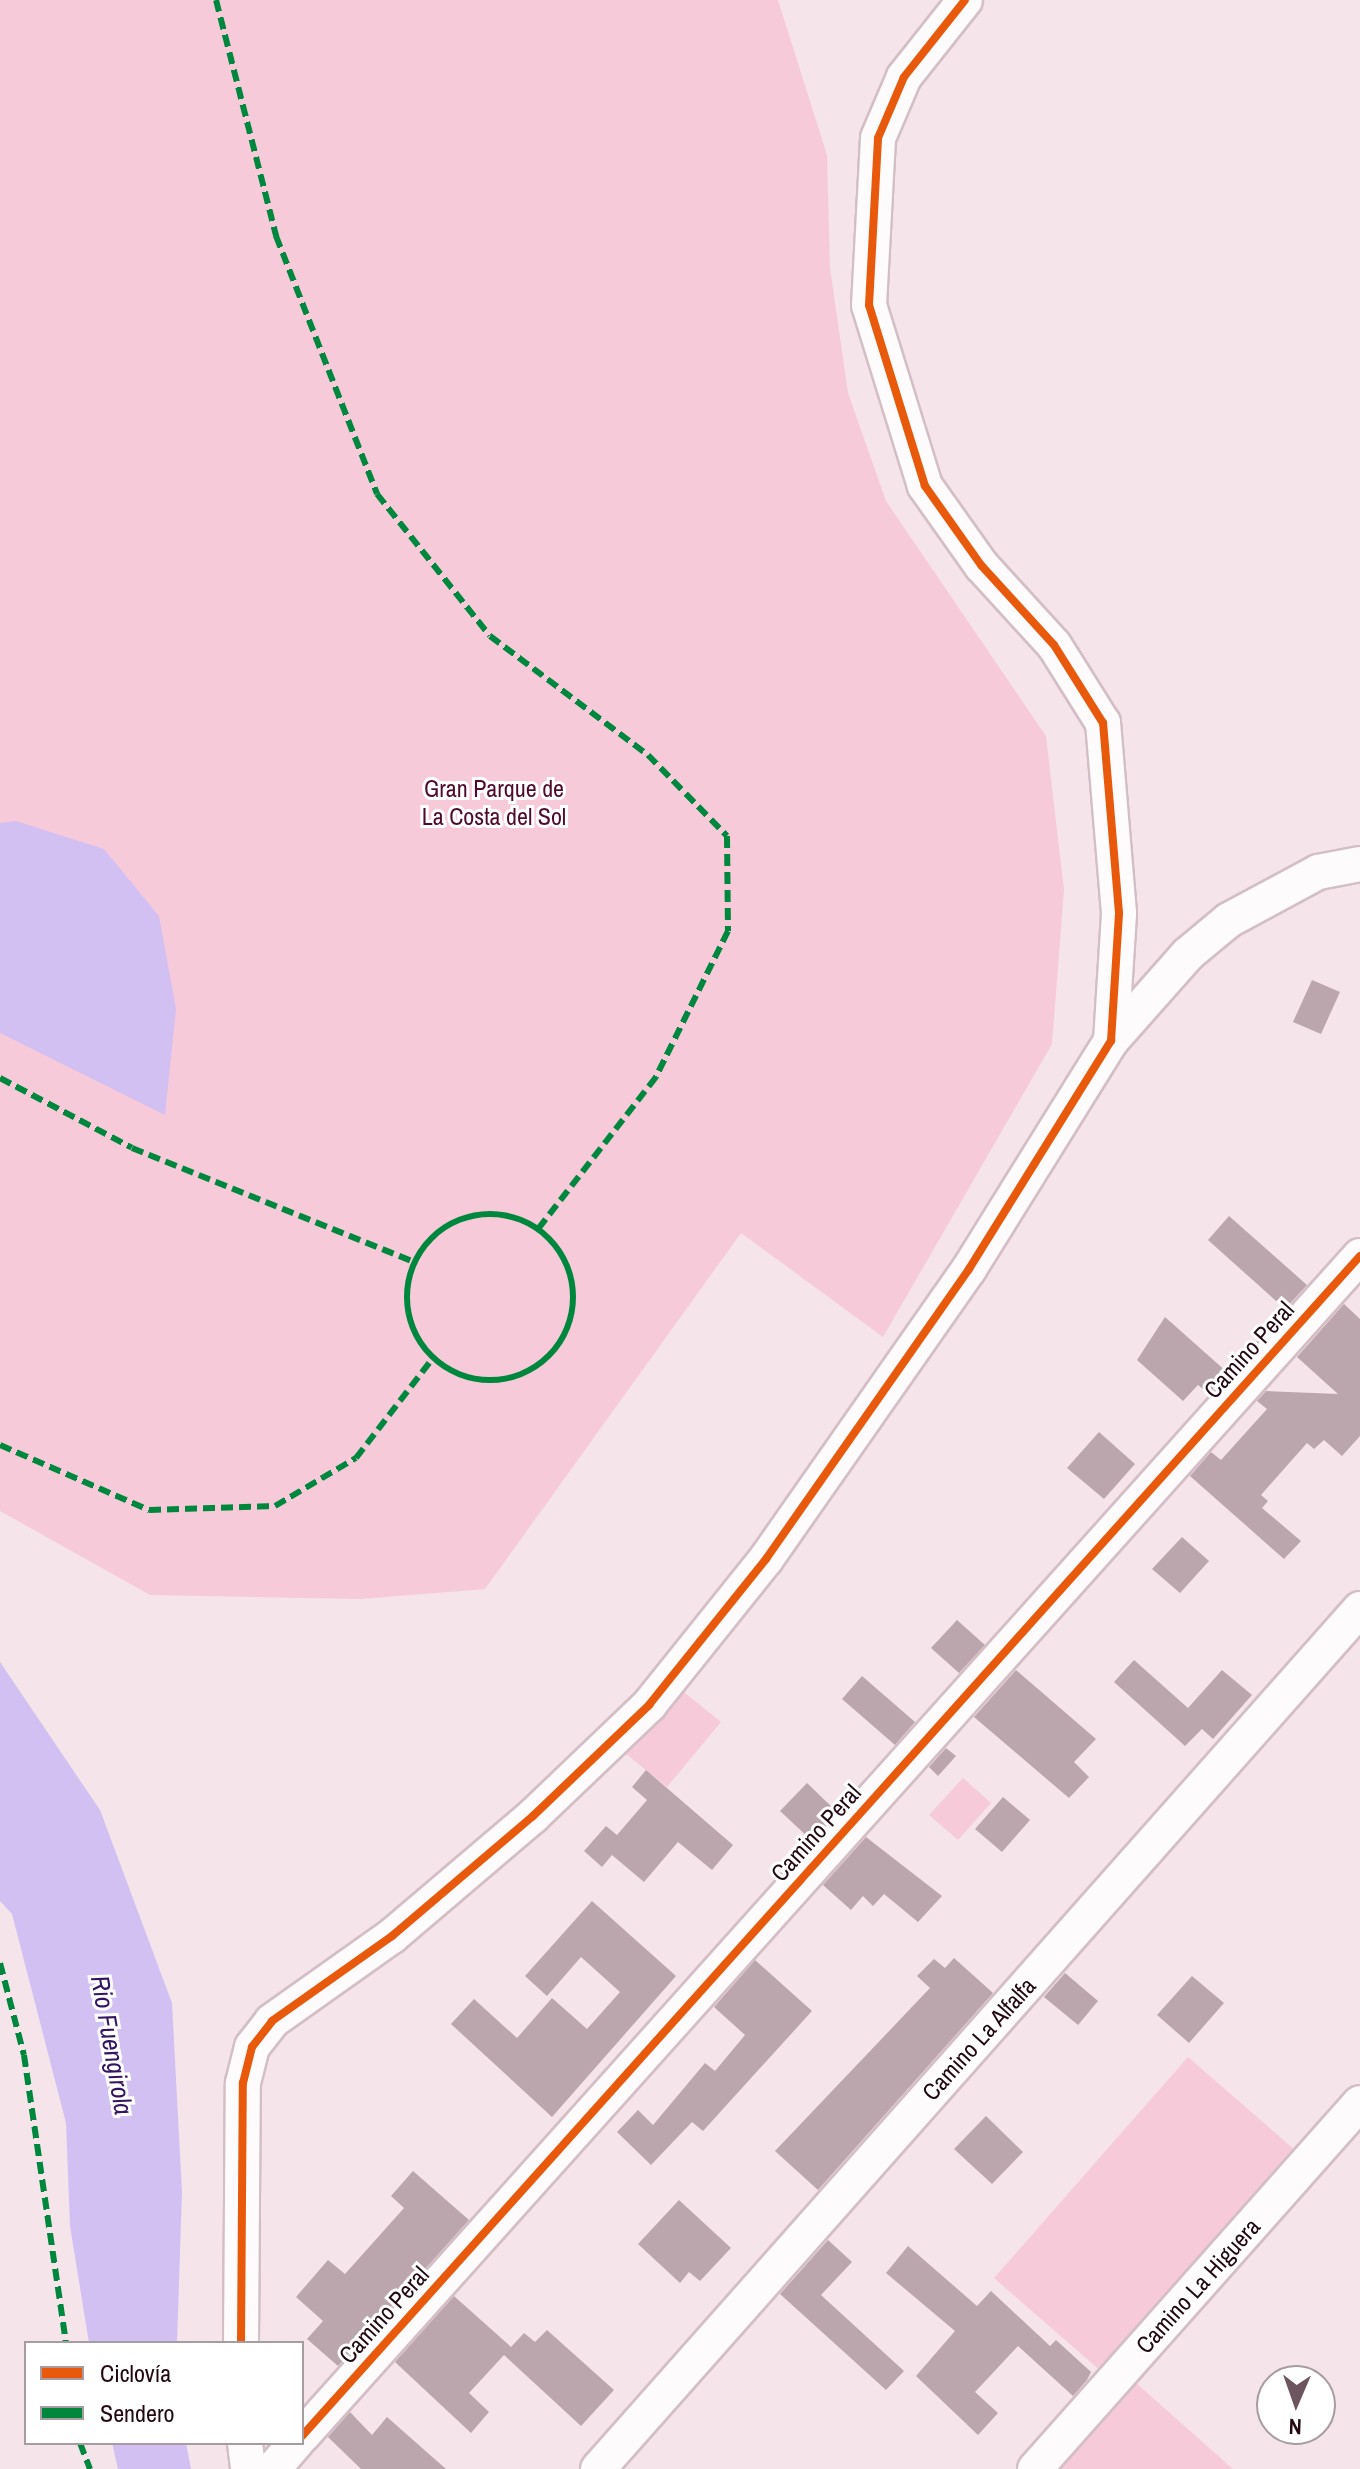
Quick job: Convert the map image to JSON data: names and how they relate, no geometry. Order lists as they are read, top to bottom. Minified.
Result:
{"streets":{"street":["Camino Peral","Camino La Alfalfa","Camino La Higuera"]},"water":["Rio Fuengirola"],"parks":["Gran Parque de La Costa del Sol"],"legend":["Ciclovía","Sendero"],"north":"bottom"}
